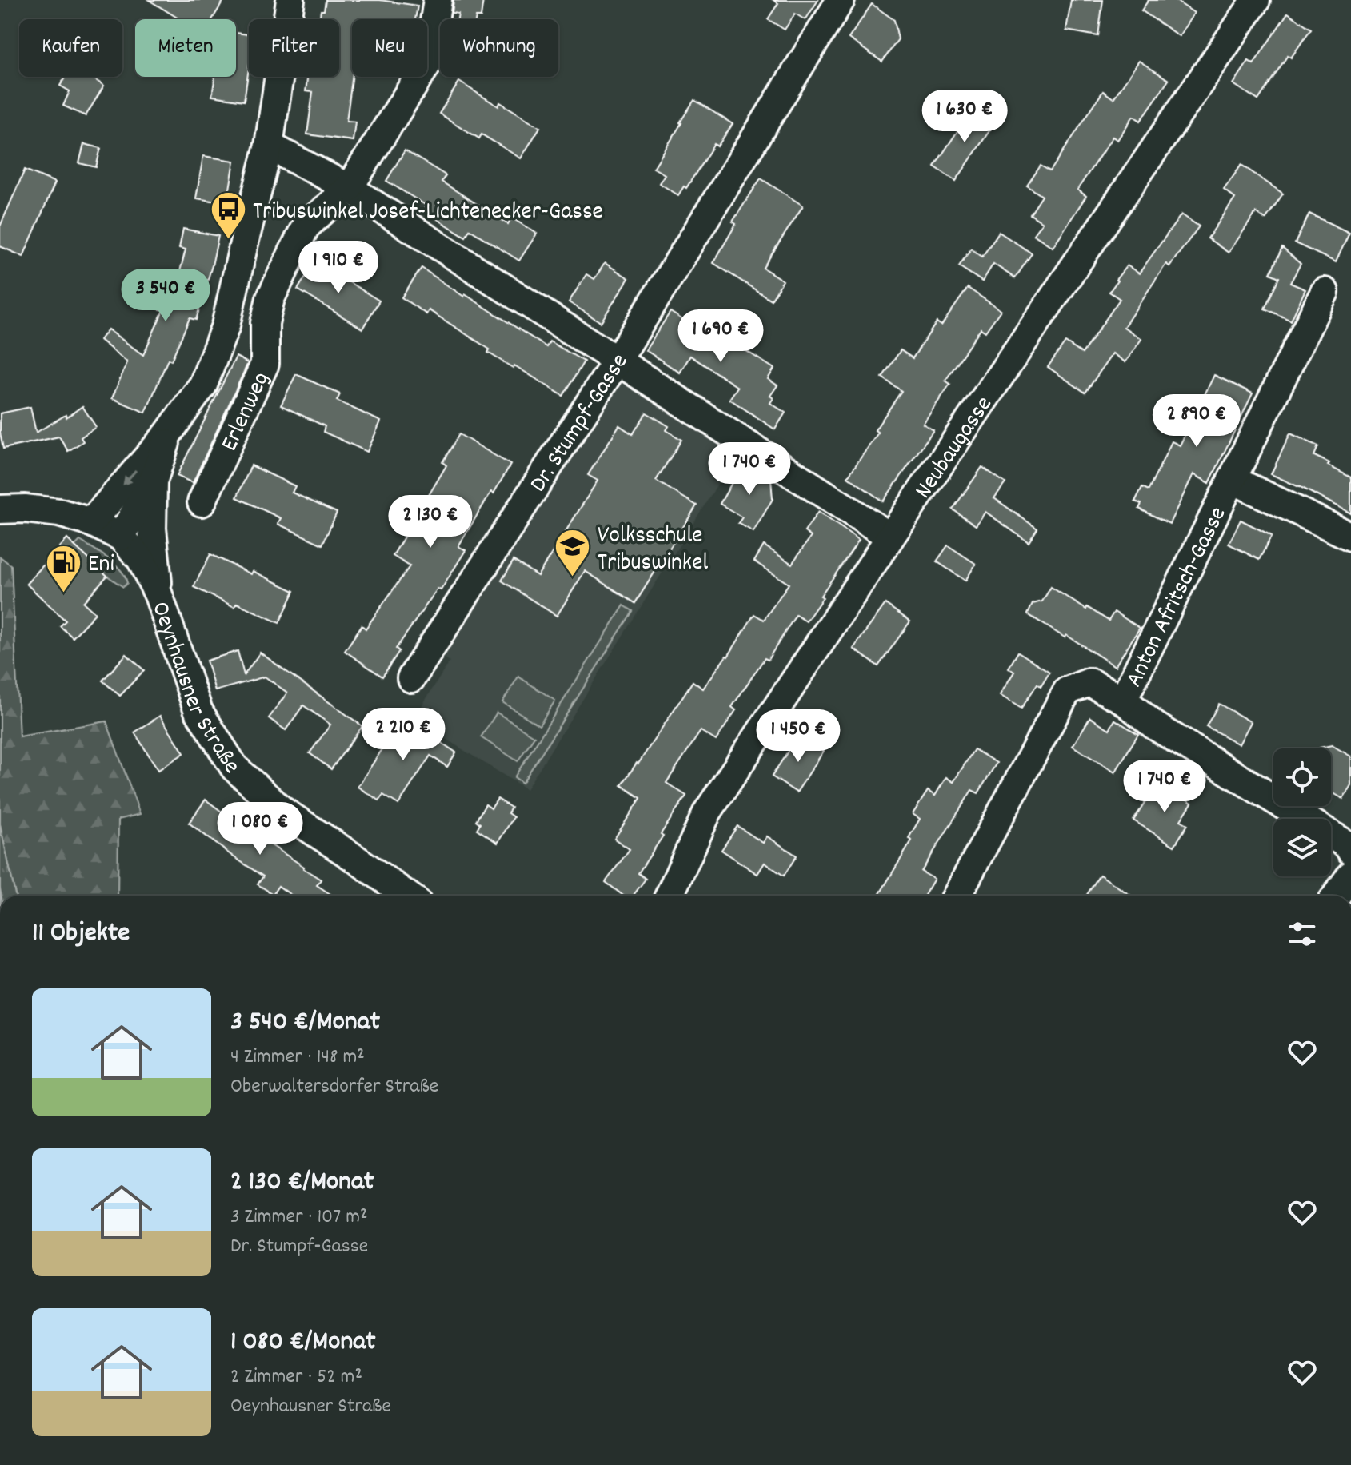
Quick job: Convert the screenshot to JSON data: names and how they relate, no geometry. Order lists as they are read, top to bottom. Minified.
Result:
{"streets":{"street":["Erlenweg","Dr. Stumpf-Gasse","Neubaugasse","Anton Afritsch-Gasse","Oeynhausner Straße"]},"places":{"bus stop":["Tribuswinkel Josef-Lichtenecker-Gasse"],"school or university":["Volksschule Tribuswinkel"],"fuel station":["Eni"]},"page":{"chip":["Kaufen","Mieten","Filter","Neu","Wohnung"],"price":["1 630 €","1 910 €","3 540 €","1 690 €","2 890 €","1 740 €","2 130 €","2 210 €","1 450 €","1 740 €","1 080 €"],"heading":"11 Objekte","list":[{"name":"3 540 €/Monat","note":"4 Zimmer · 148 m² · Oberwaltersdorfer Straße"},{"name":"2 130 €/Monat","note":"3 Zimmer · 107 m² · Dr. Stumpf-Gasse"},{"name":"1 080 €/Monat","note":"2 Zimmer · 52 m² · Oeynhausner Straße"}]}}
